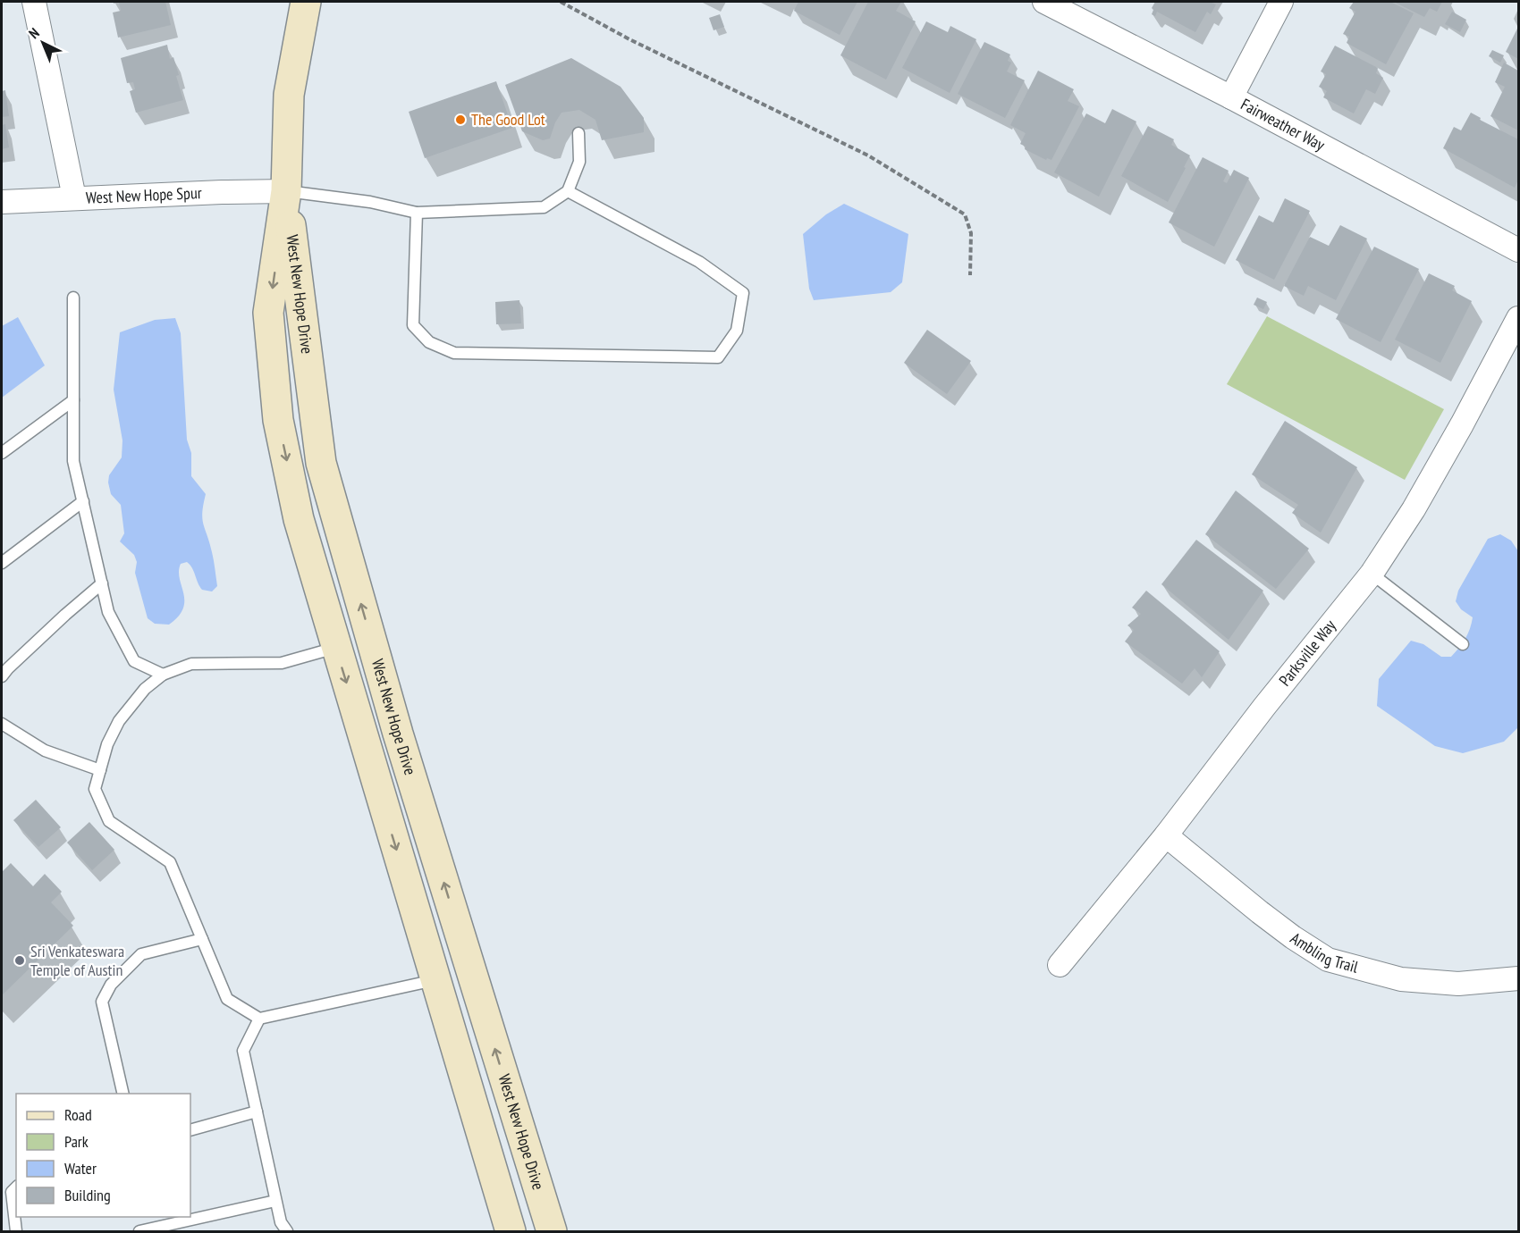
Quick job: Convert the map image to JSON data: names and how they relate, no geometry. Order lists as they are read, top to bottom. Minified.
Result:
{"streets":{"main road":["West New Hope Drive"],"street":["Fairweather Way","West New Hope Spur","Parksville Way","Ambling Trail"]},"crossings":[["West New Hope Spur","West New Hope Drive"],["Parksville Way","Ambling Trail"]],"places":["The Good Lot","Sri Venkateswara Temple of Austin"],"legend":["Road","Park","Water","Building"],"north":"top left"}
